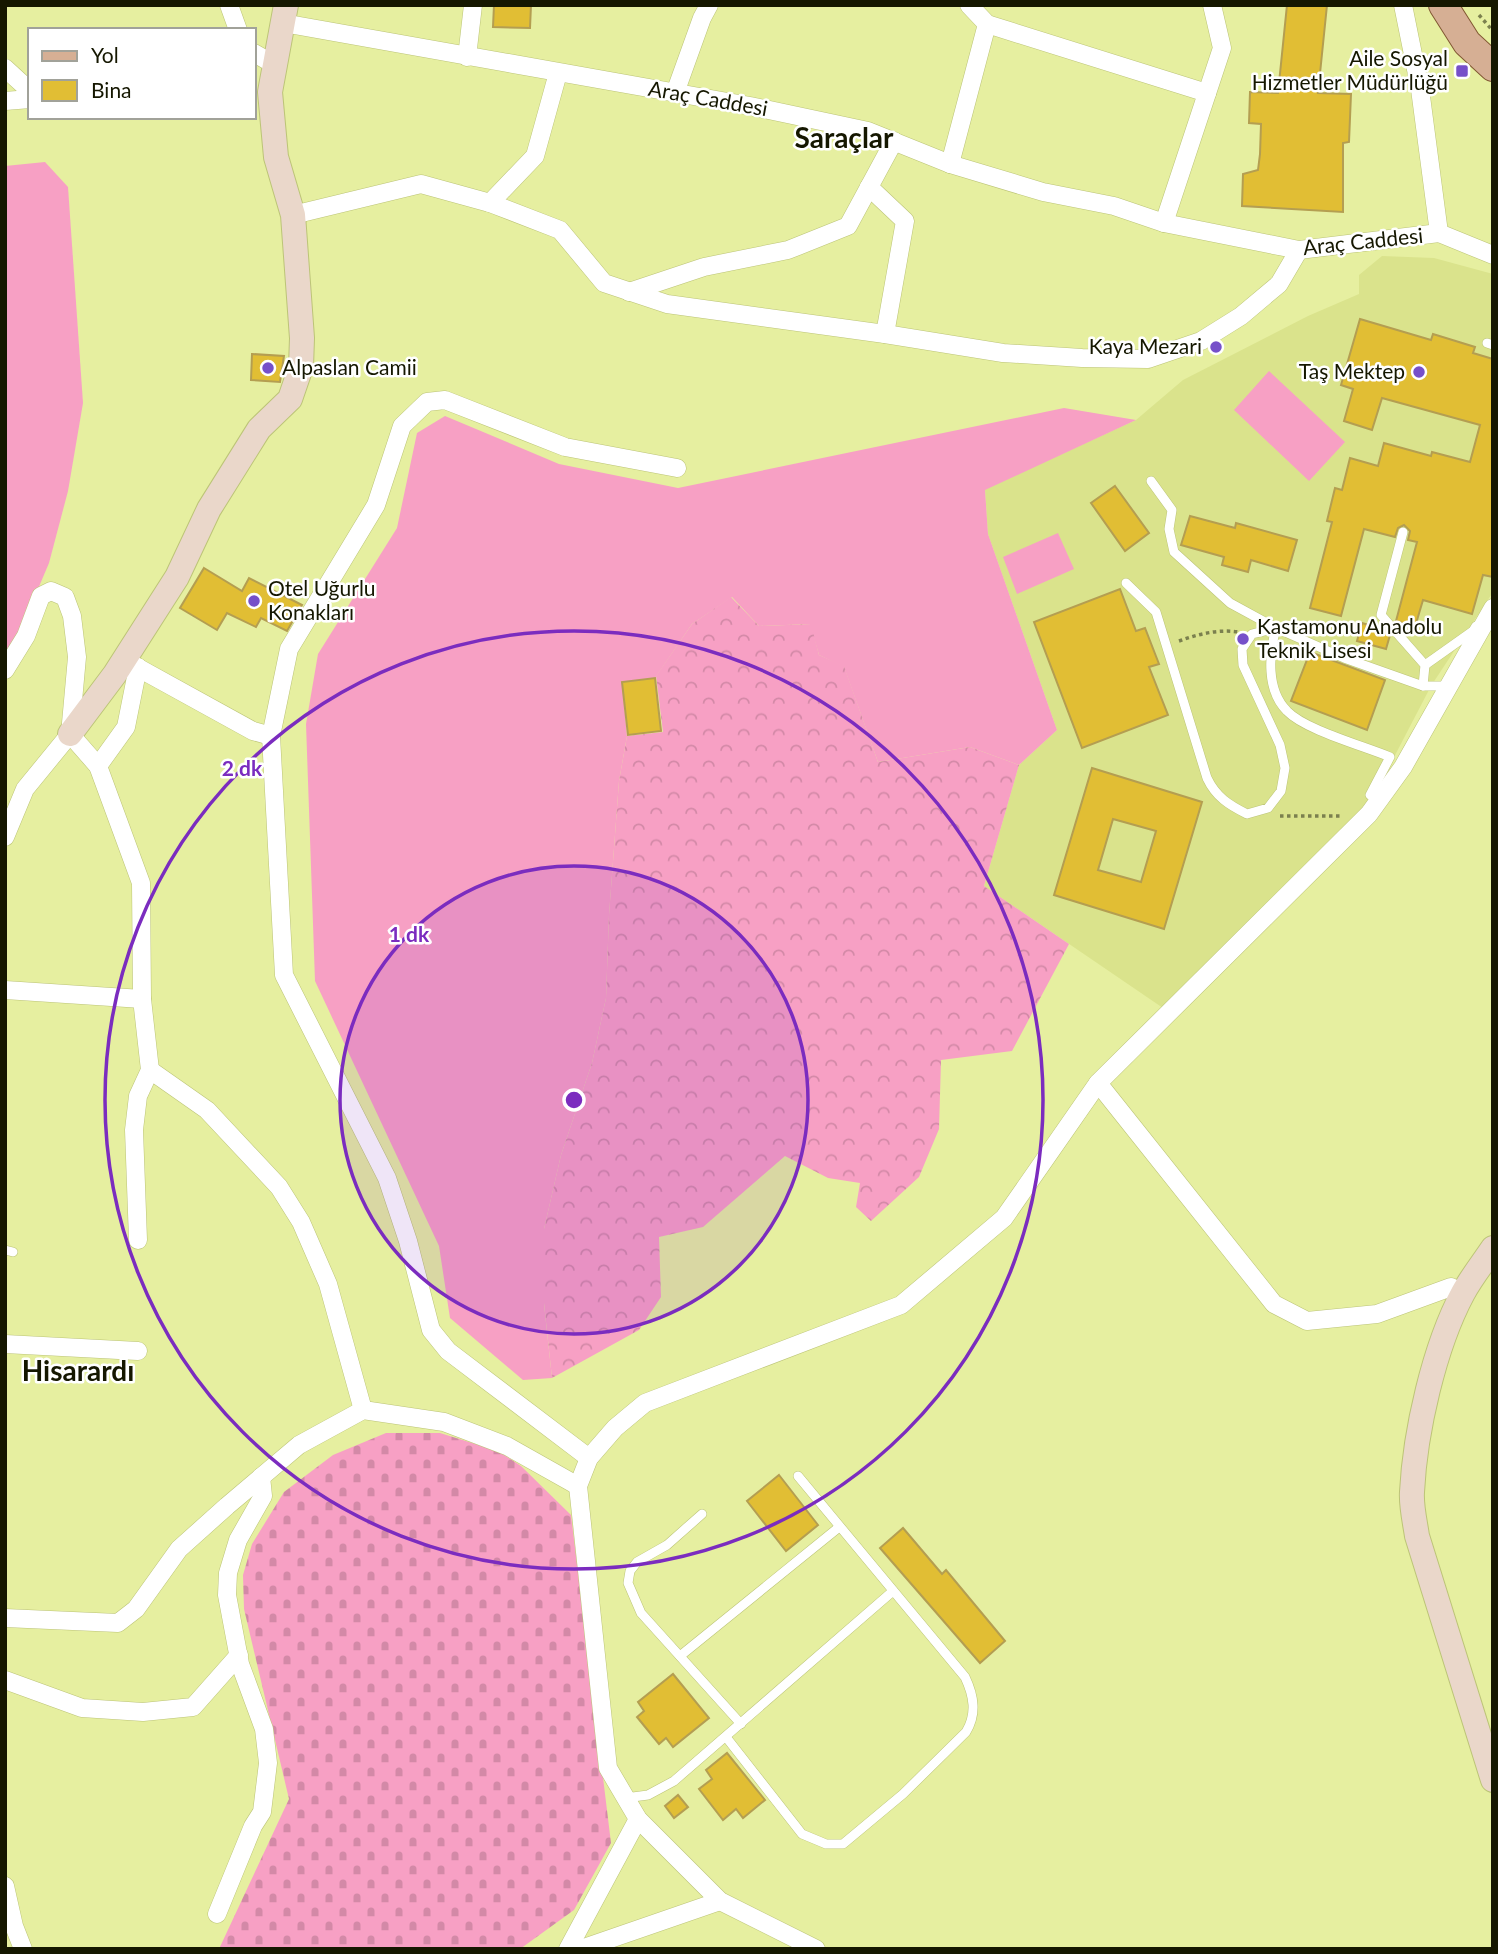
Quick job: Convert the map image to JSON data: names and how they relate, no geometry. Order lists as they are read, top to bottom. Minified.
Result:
{"streets":{"street":["Araç Caddesi"]},"districts":["Saraçlar","Hisarardı"],"places":{"transit":["Aile Sosyal Hizmetler Müdürlüğü"],"other":["Kaya Mezari","Alpaslan Camii","Taş Mektep","Otel Uğurlu Konakları","Kastamonu Anadolu Teknik Lisesi"]},"legend":["Yol","Bina"],"rings":["2 dk","1 dk"]}
